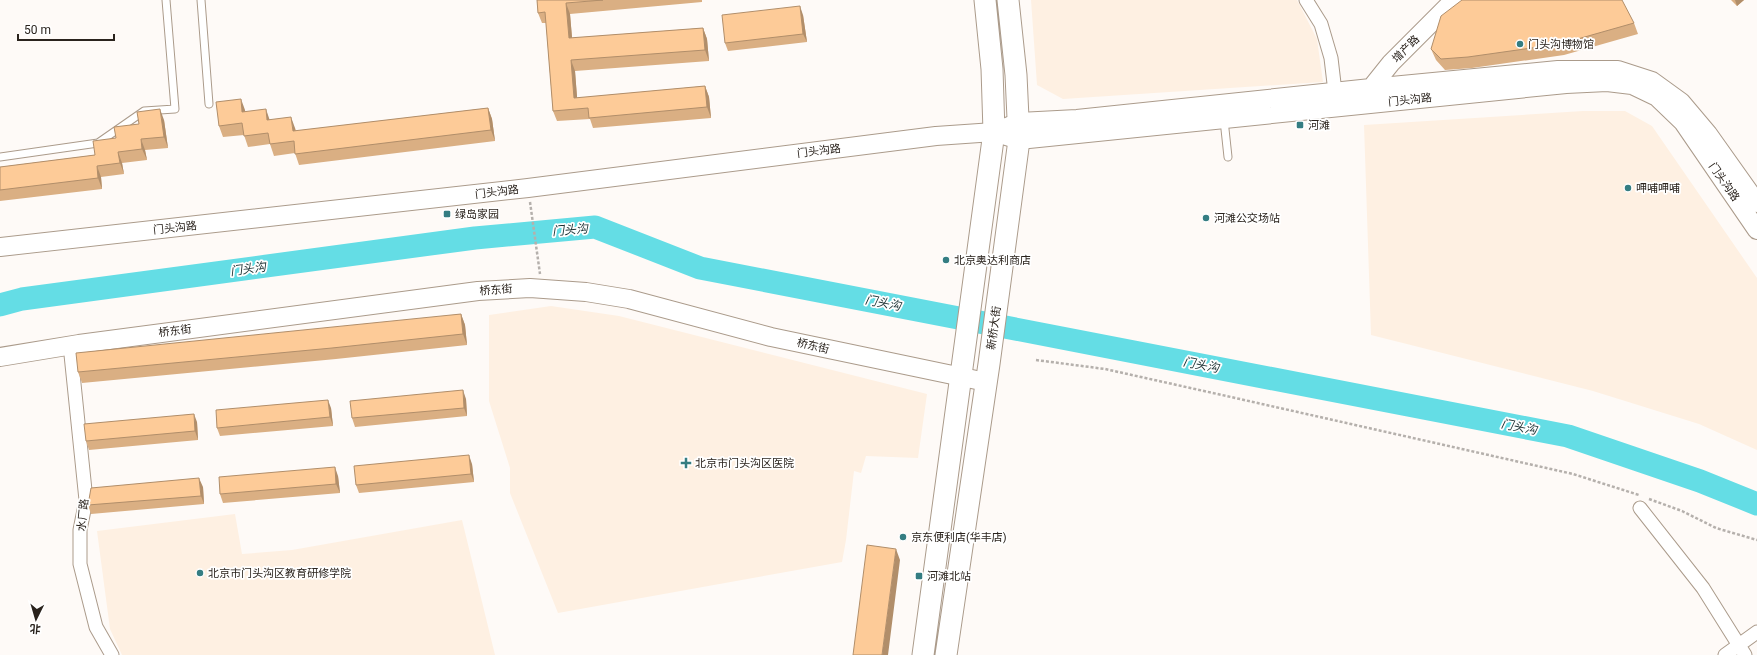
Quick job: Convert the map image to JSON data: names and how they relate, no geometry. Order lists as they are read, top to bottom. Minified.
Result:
{"streets":{"main road":["新桥大街"],"street":["增产路","门头沟路","桥东街","水厂路"]},"crossings":[["增产路","门头沟路"],["门头沟路","新桥大街"],["桥东街","新桥大街"],["桥东街","水厂路"]],"water":["门头沟"],"places":{"other":["门头沟博物馆","呷哺呷哺","河滩公交场站","北京奥达利商店","京东便利店(华丰店)","北京市门头沟区教育研修学院"],"transit":["河滩","绿岛家园","河滩北站"],"health":["北京市门头沟区医院"]},"scale_bar":"50 m","north":"bottom"}
